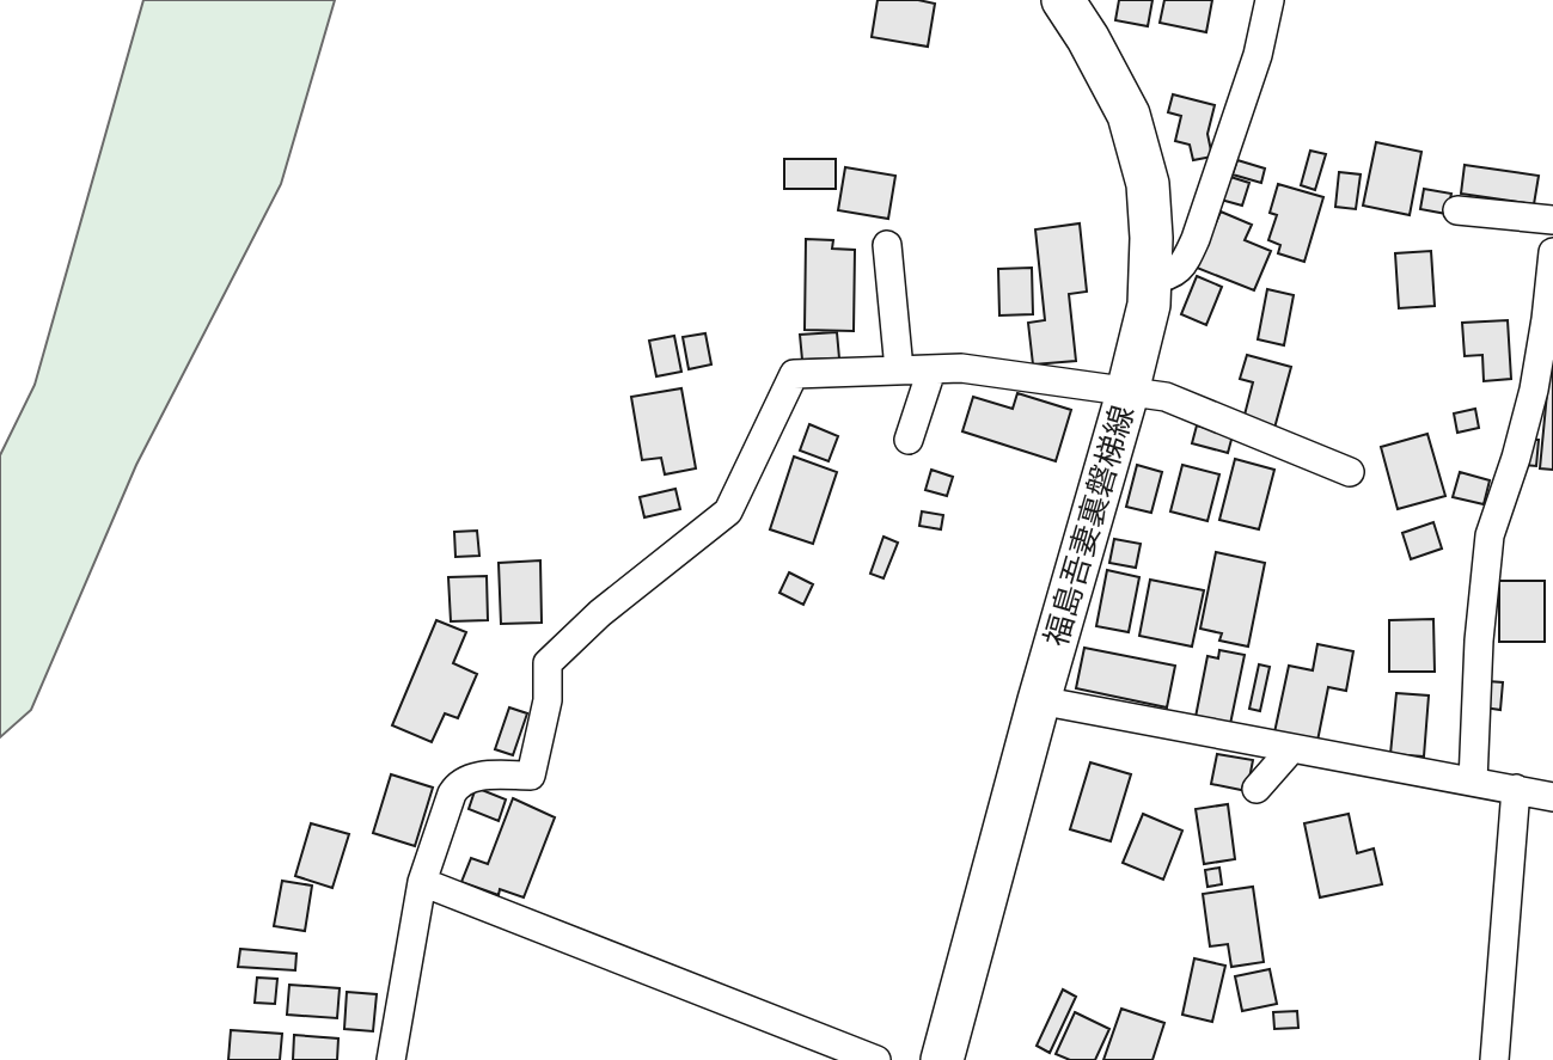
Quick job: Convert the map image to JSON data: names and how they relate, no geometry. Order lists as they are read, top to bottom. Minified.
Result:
{"streets":{"main road":["福島吾妻裏磐梯線"]}}
